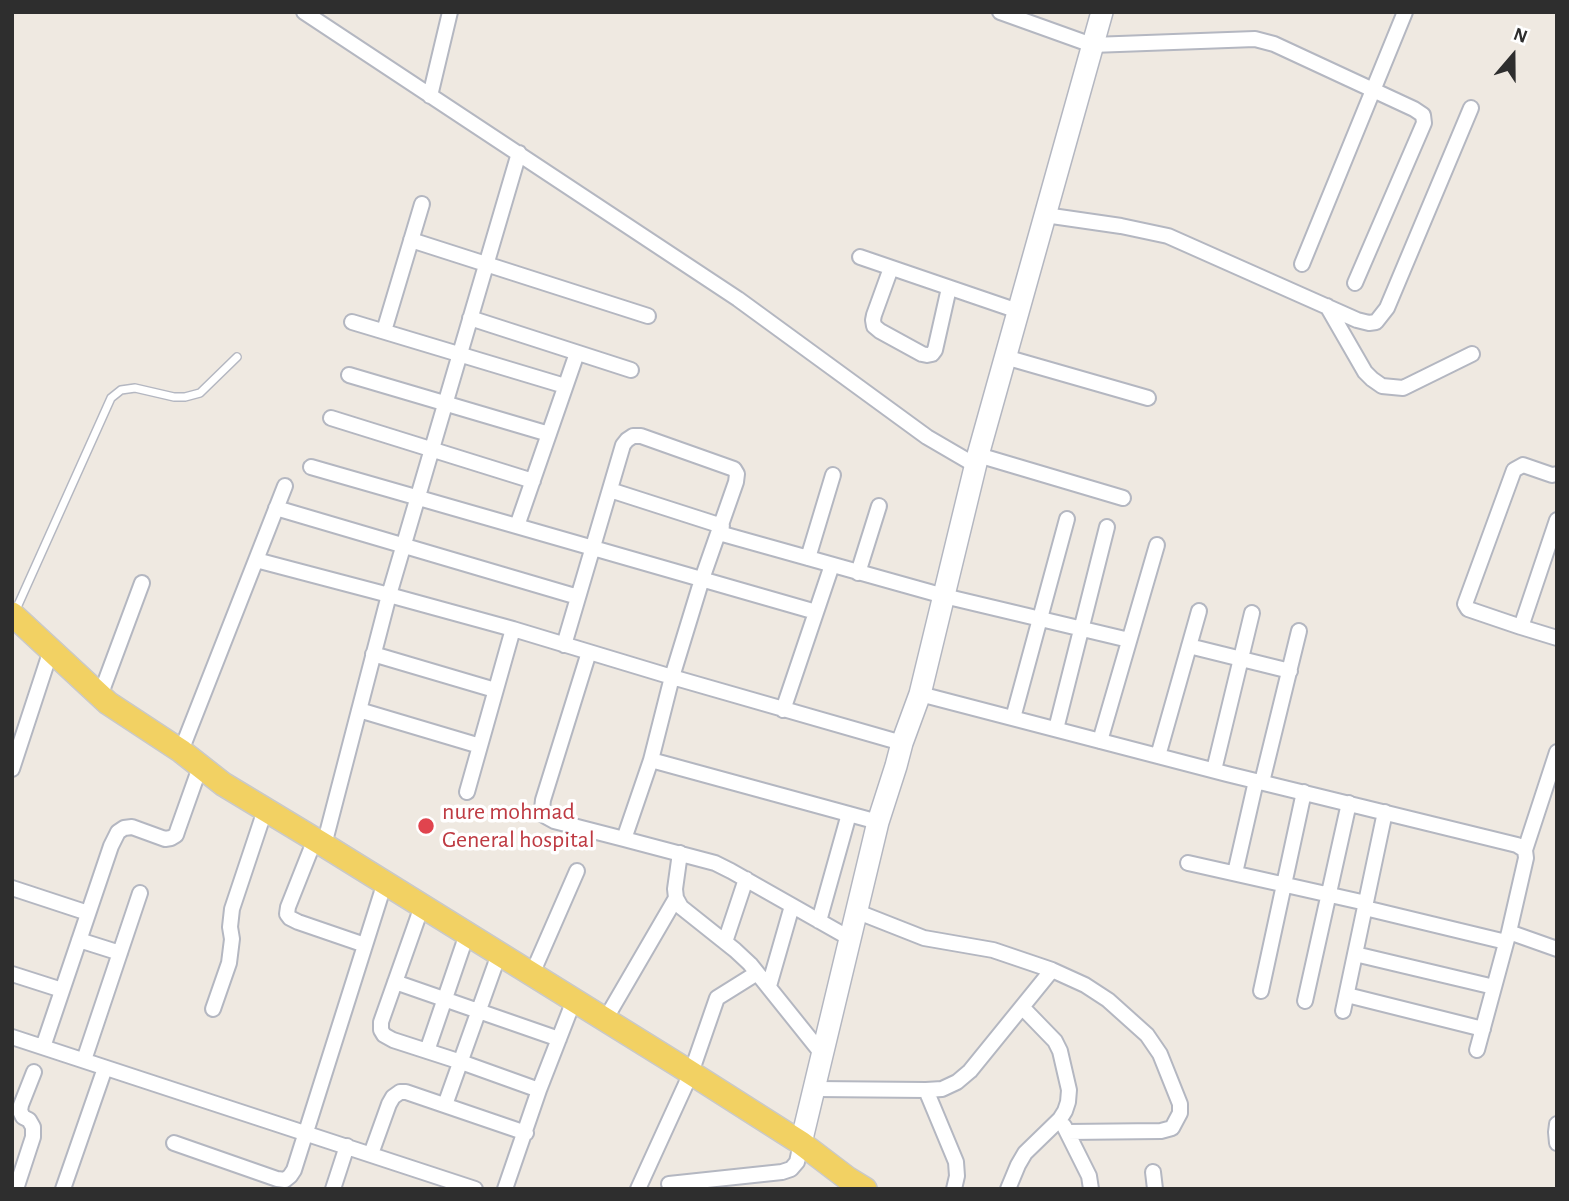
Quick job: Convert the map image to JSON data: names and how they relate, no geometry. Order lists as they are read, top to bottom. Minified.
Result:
{"places":["nure mohmad General hospital"],"north":"top"}
